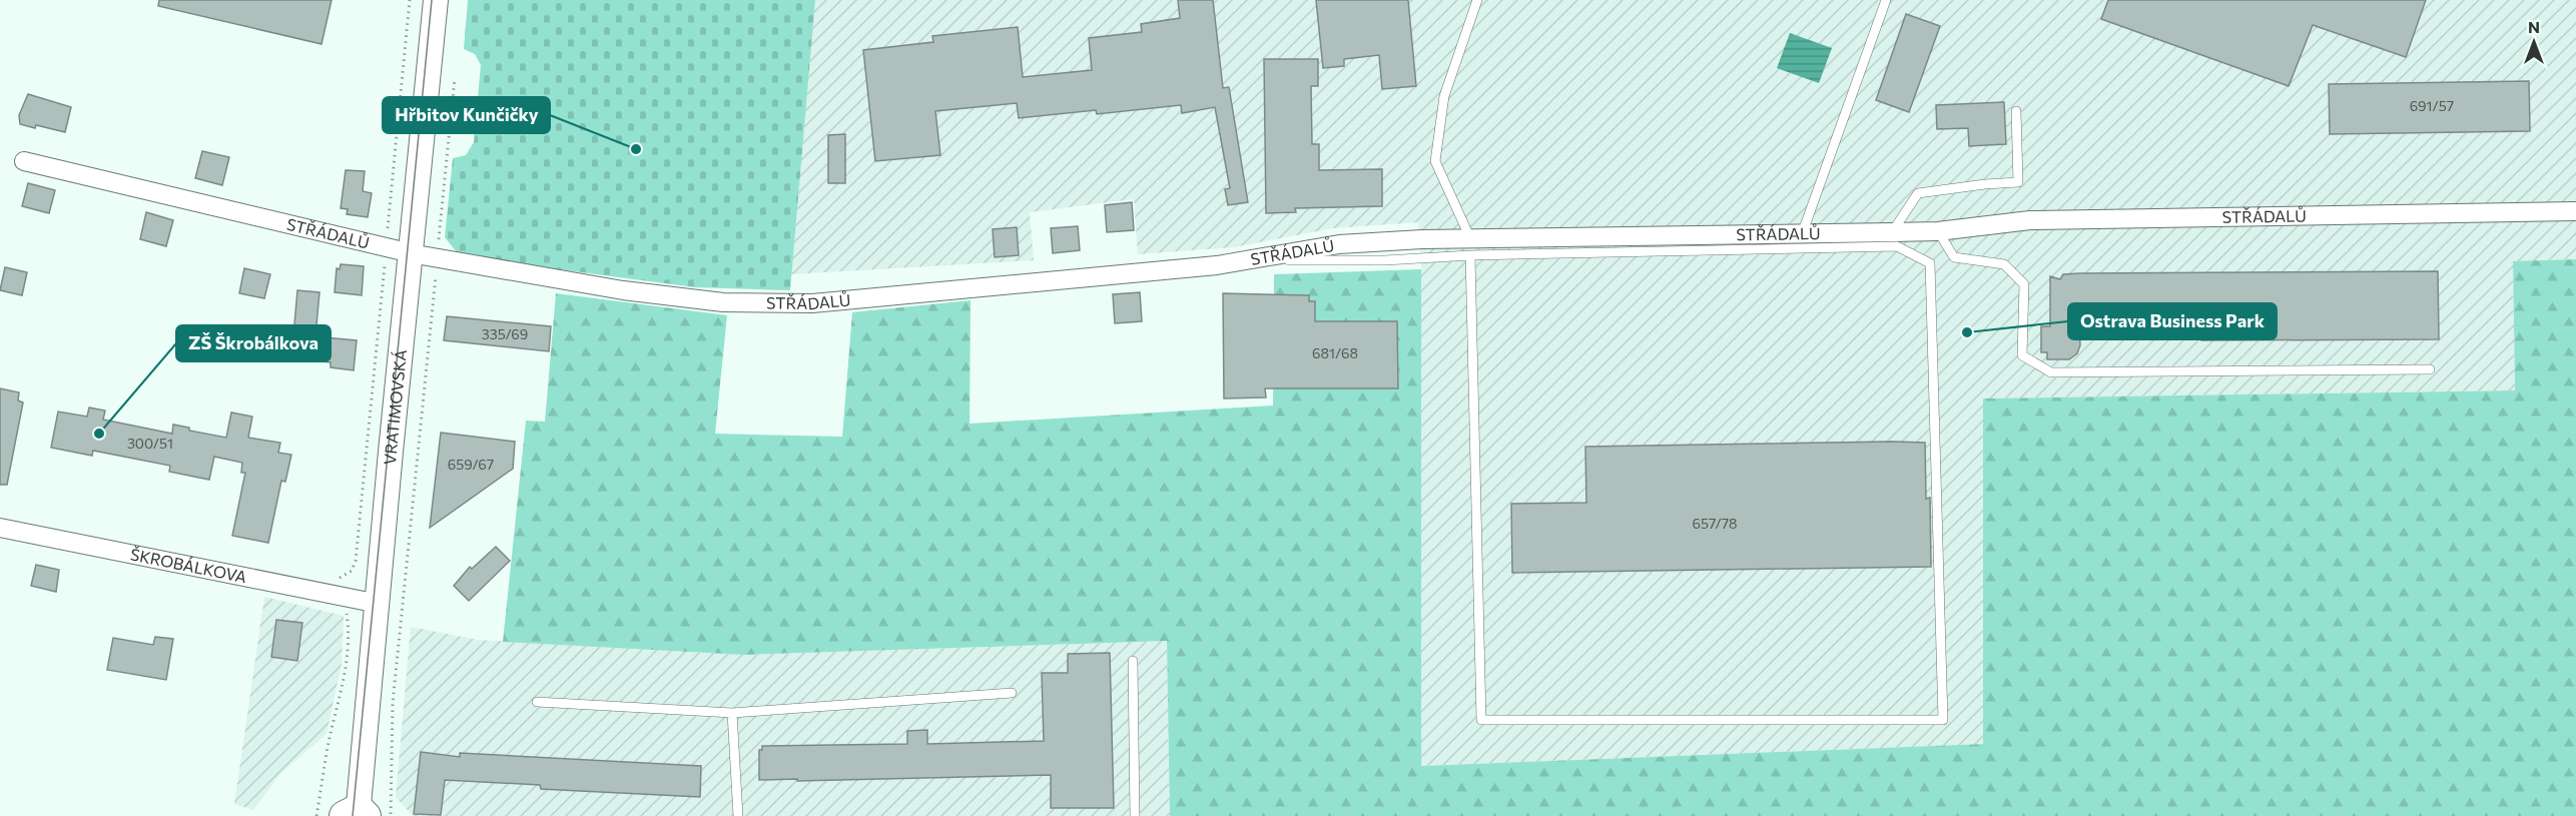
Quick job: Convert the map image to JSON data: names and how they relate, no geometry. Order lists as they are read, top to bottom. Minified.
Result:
{"streets":{"street":["STŘÁDALŮ","VRATIMOVSKÁ","ŠKROBÁLKOVA"]},"crossings":[["STŘÁDALŮ","VRATIMOVSKÁ"],["VRATIMOVSKÁ","ŠKROBÁLKOVA"]],"places":["Hřbitov Kunčičky","Ostrava Business Park","ZŠ Škrobálkova"],"house_numbers":["691/57","335/69","681/68","300/51","659/67","657/78"],"north":"top"}
